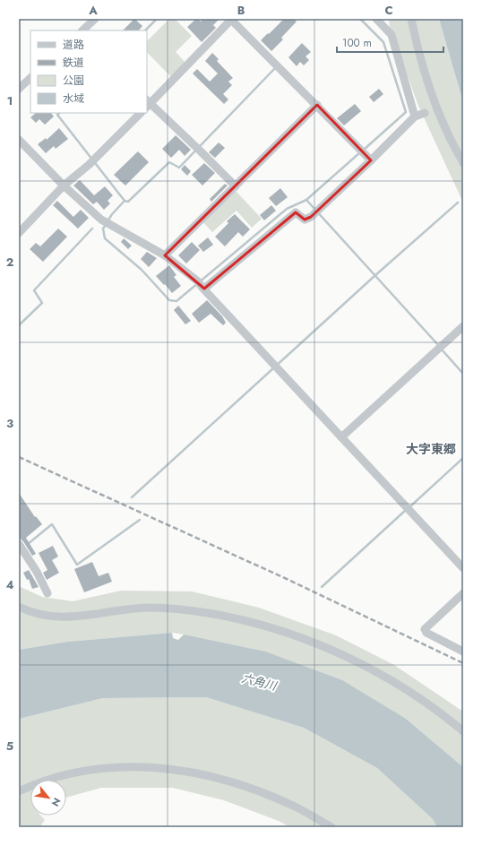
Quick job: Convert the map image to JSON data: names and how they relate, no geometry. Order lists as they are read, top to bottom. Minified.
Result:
{"districts":["大字東郷"],"water":["六角川"],"legend":["道路","鉄道","公園","水域"],"scale_bar":"100 m","north":"bottom right","grid":{"columns":["A","B","C"],"rows":["1","2","3","4","5"]}}
